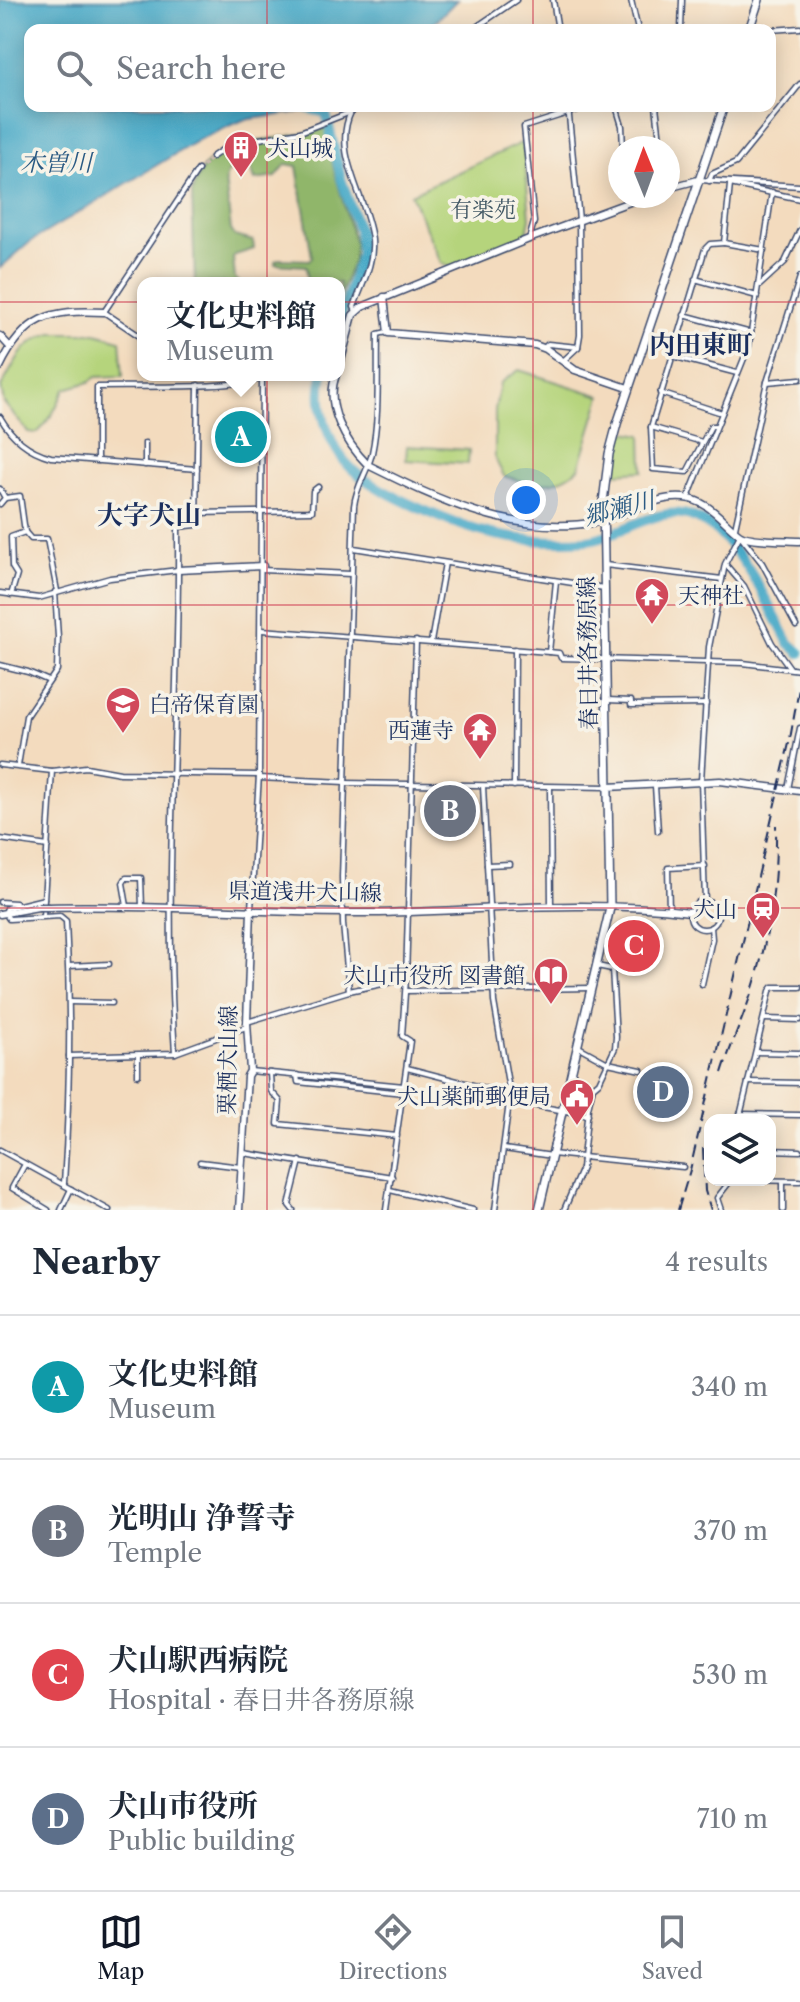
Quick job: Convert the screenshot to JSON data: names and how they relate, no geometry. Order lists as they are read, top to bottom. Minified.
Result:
{"streets":{"main road":["春日井各務原線"],"street":["県道浅井犬山線","栗栖犬山線"]},"crossings":[["春日井各務原線","県道浅井犬山線"],["県道浅井犬山線","栗栖犬山線"]],"districts":["内田東町","大字犬山"],"water":["木曽川","郷瀬川"],"parks":["有楽苑"],"places":{"building":["犬山城"],"temple":["天神社","西蓮寺"],"school or university":["白帝保育園"],"station":["犬山"],"library":["犬山市役所 図書館"],"public building":["犬山薬師郵便局"]},"north":"top","page":{"search":"Search here","popup":["文化史料館","Museum"],"pins":["A","B","C","D"],"heading":["Nearby","4 results"],"list":[{"mark":"A","name":"文化史料館","note":"Museum","value":"340 m"},{"mark":"B","name":"光明山 浄誓寺","note":"Temple","value":"370 m"},{"mark":"C","name":"犬山駅西病院","note":"Hospital · 春日井各務原線","value":"530 m"},{"mark":"D","name":"犬山市役所","note":"Public building","value":"710 m"}],"nav":["Map","Directions","Saved"]}}
